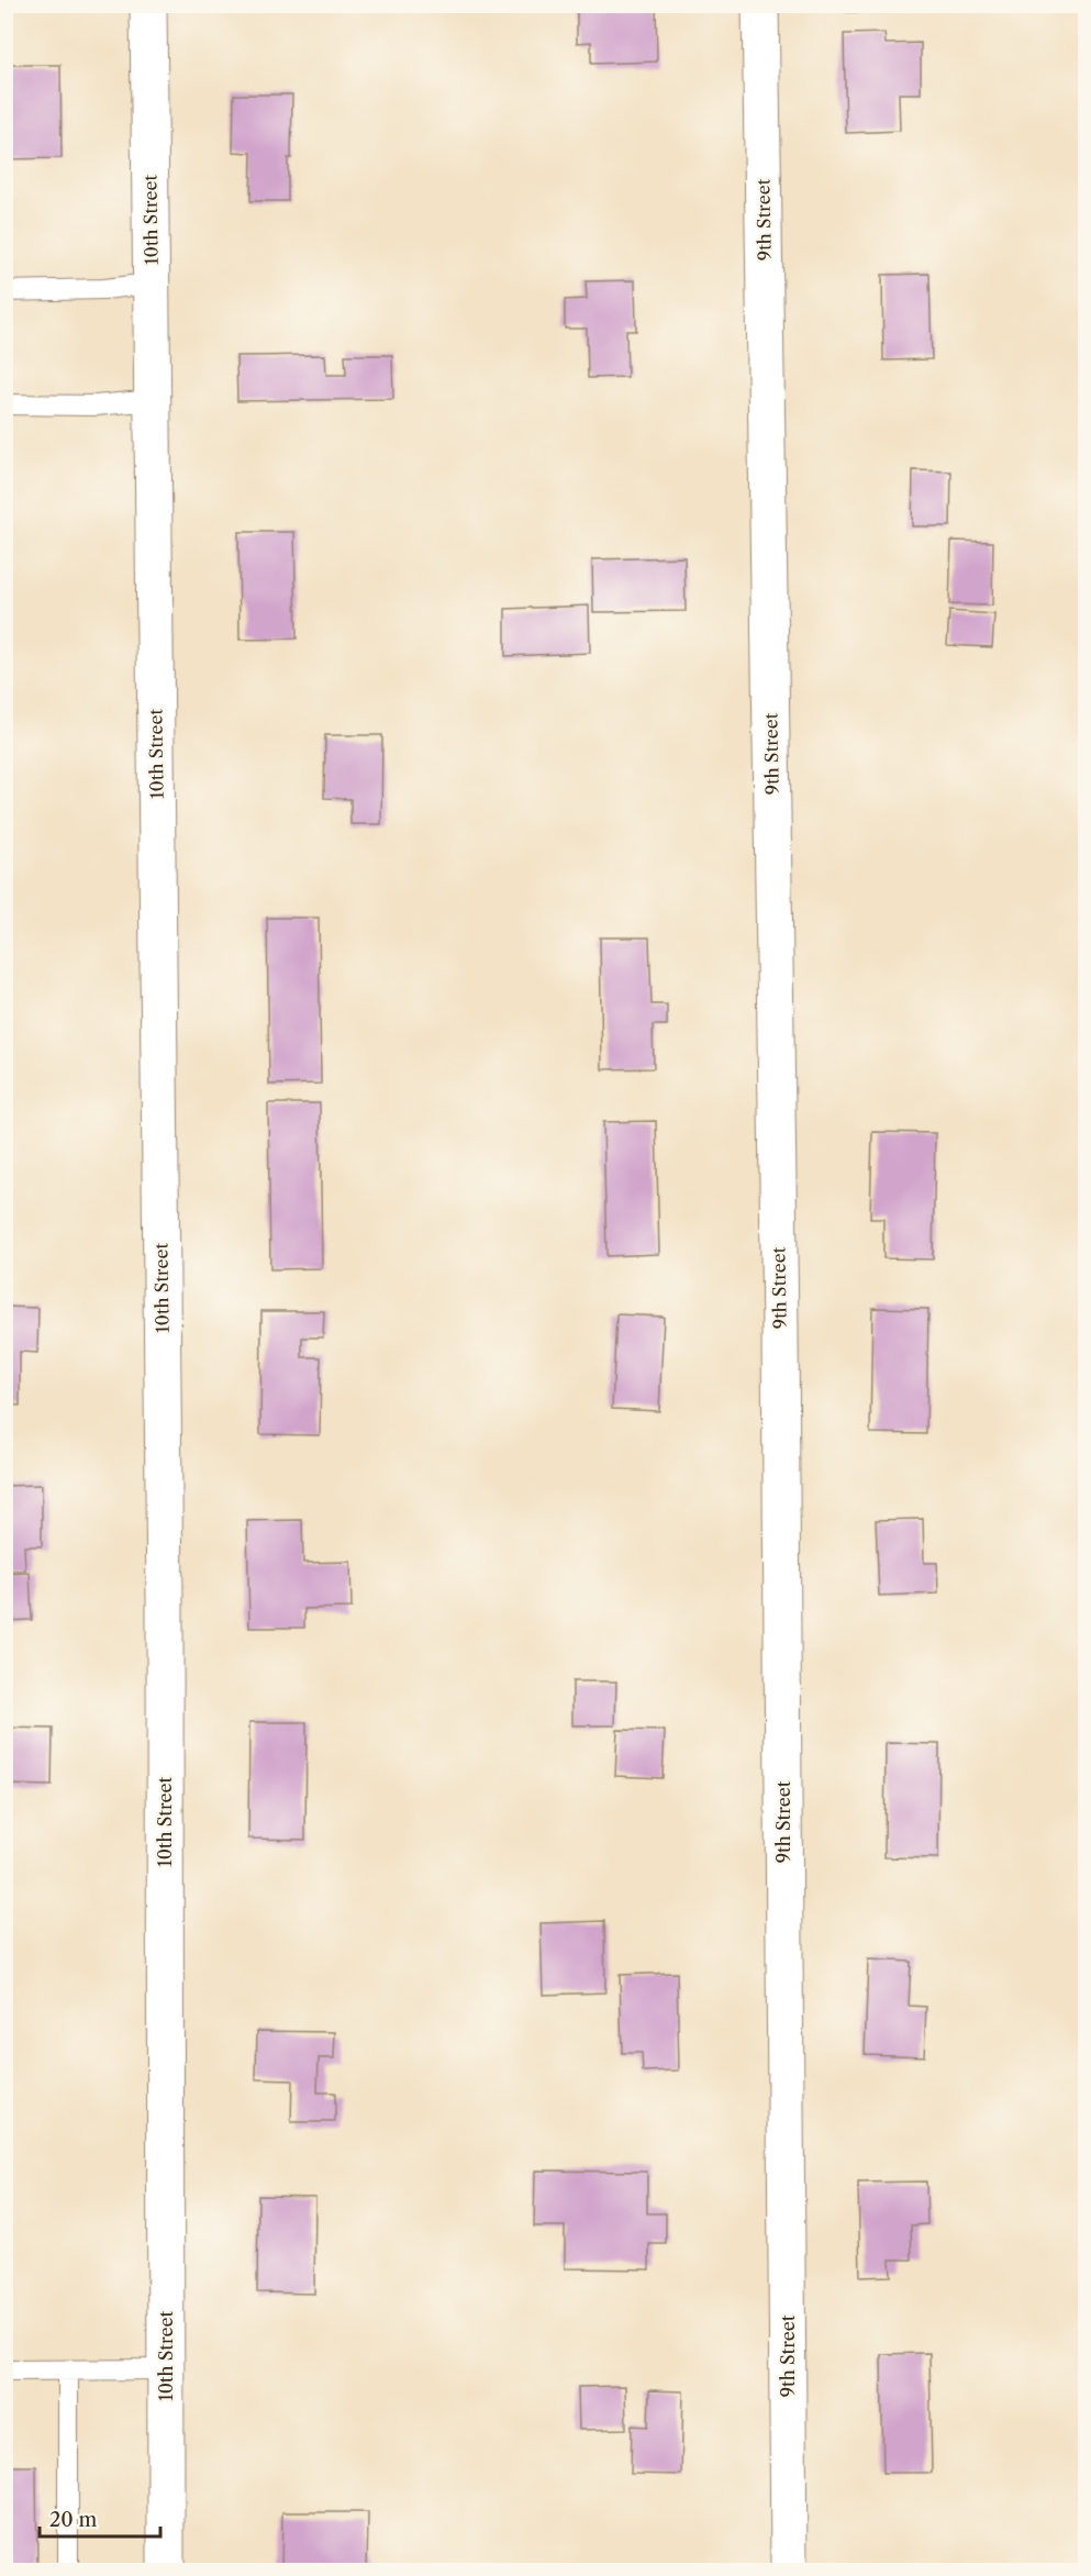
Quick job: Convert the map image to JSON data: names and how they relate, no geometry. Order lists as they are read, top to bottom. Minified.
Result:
{"streets":{"street":["10th Street","9th Street"]},"scale_bar":"20 m"}
